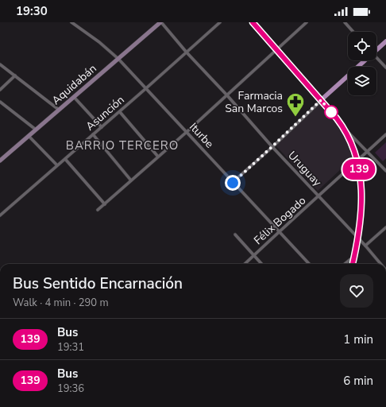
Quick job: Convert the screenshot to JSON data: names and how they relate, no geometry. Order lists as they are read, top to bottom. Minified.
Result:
{"streets":{"street":["Aquidabán","Asunción","Iturbe","Uruguay","Félix Bogado"]},"crossings":[["Aquidabán","Iturbe"],["Aquidabán","Uruguay"],["Asunción","Iturbe"],["Asunción","Uruguay"],["Iturbe","Félix Bogado"],["Uruguay","Félix Bogado"]],"districts":["BARRIO TERCERO"],"places":{"pharmacy":["Farmacia San Marcos"]},"lines":["bus line 139"],"page":{"status":"19:30","on_map":"139","heading":["Bus Sentido Encarnación","Walk · 4 min · 290 m"],"list":[{"mark":"139","name":"Bus","note":"19:31","value":"1 min"},{"mark":"139","name":"Bus","note":"19:36","value":"6 min"}]}}
